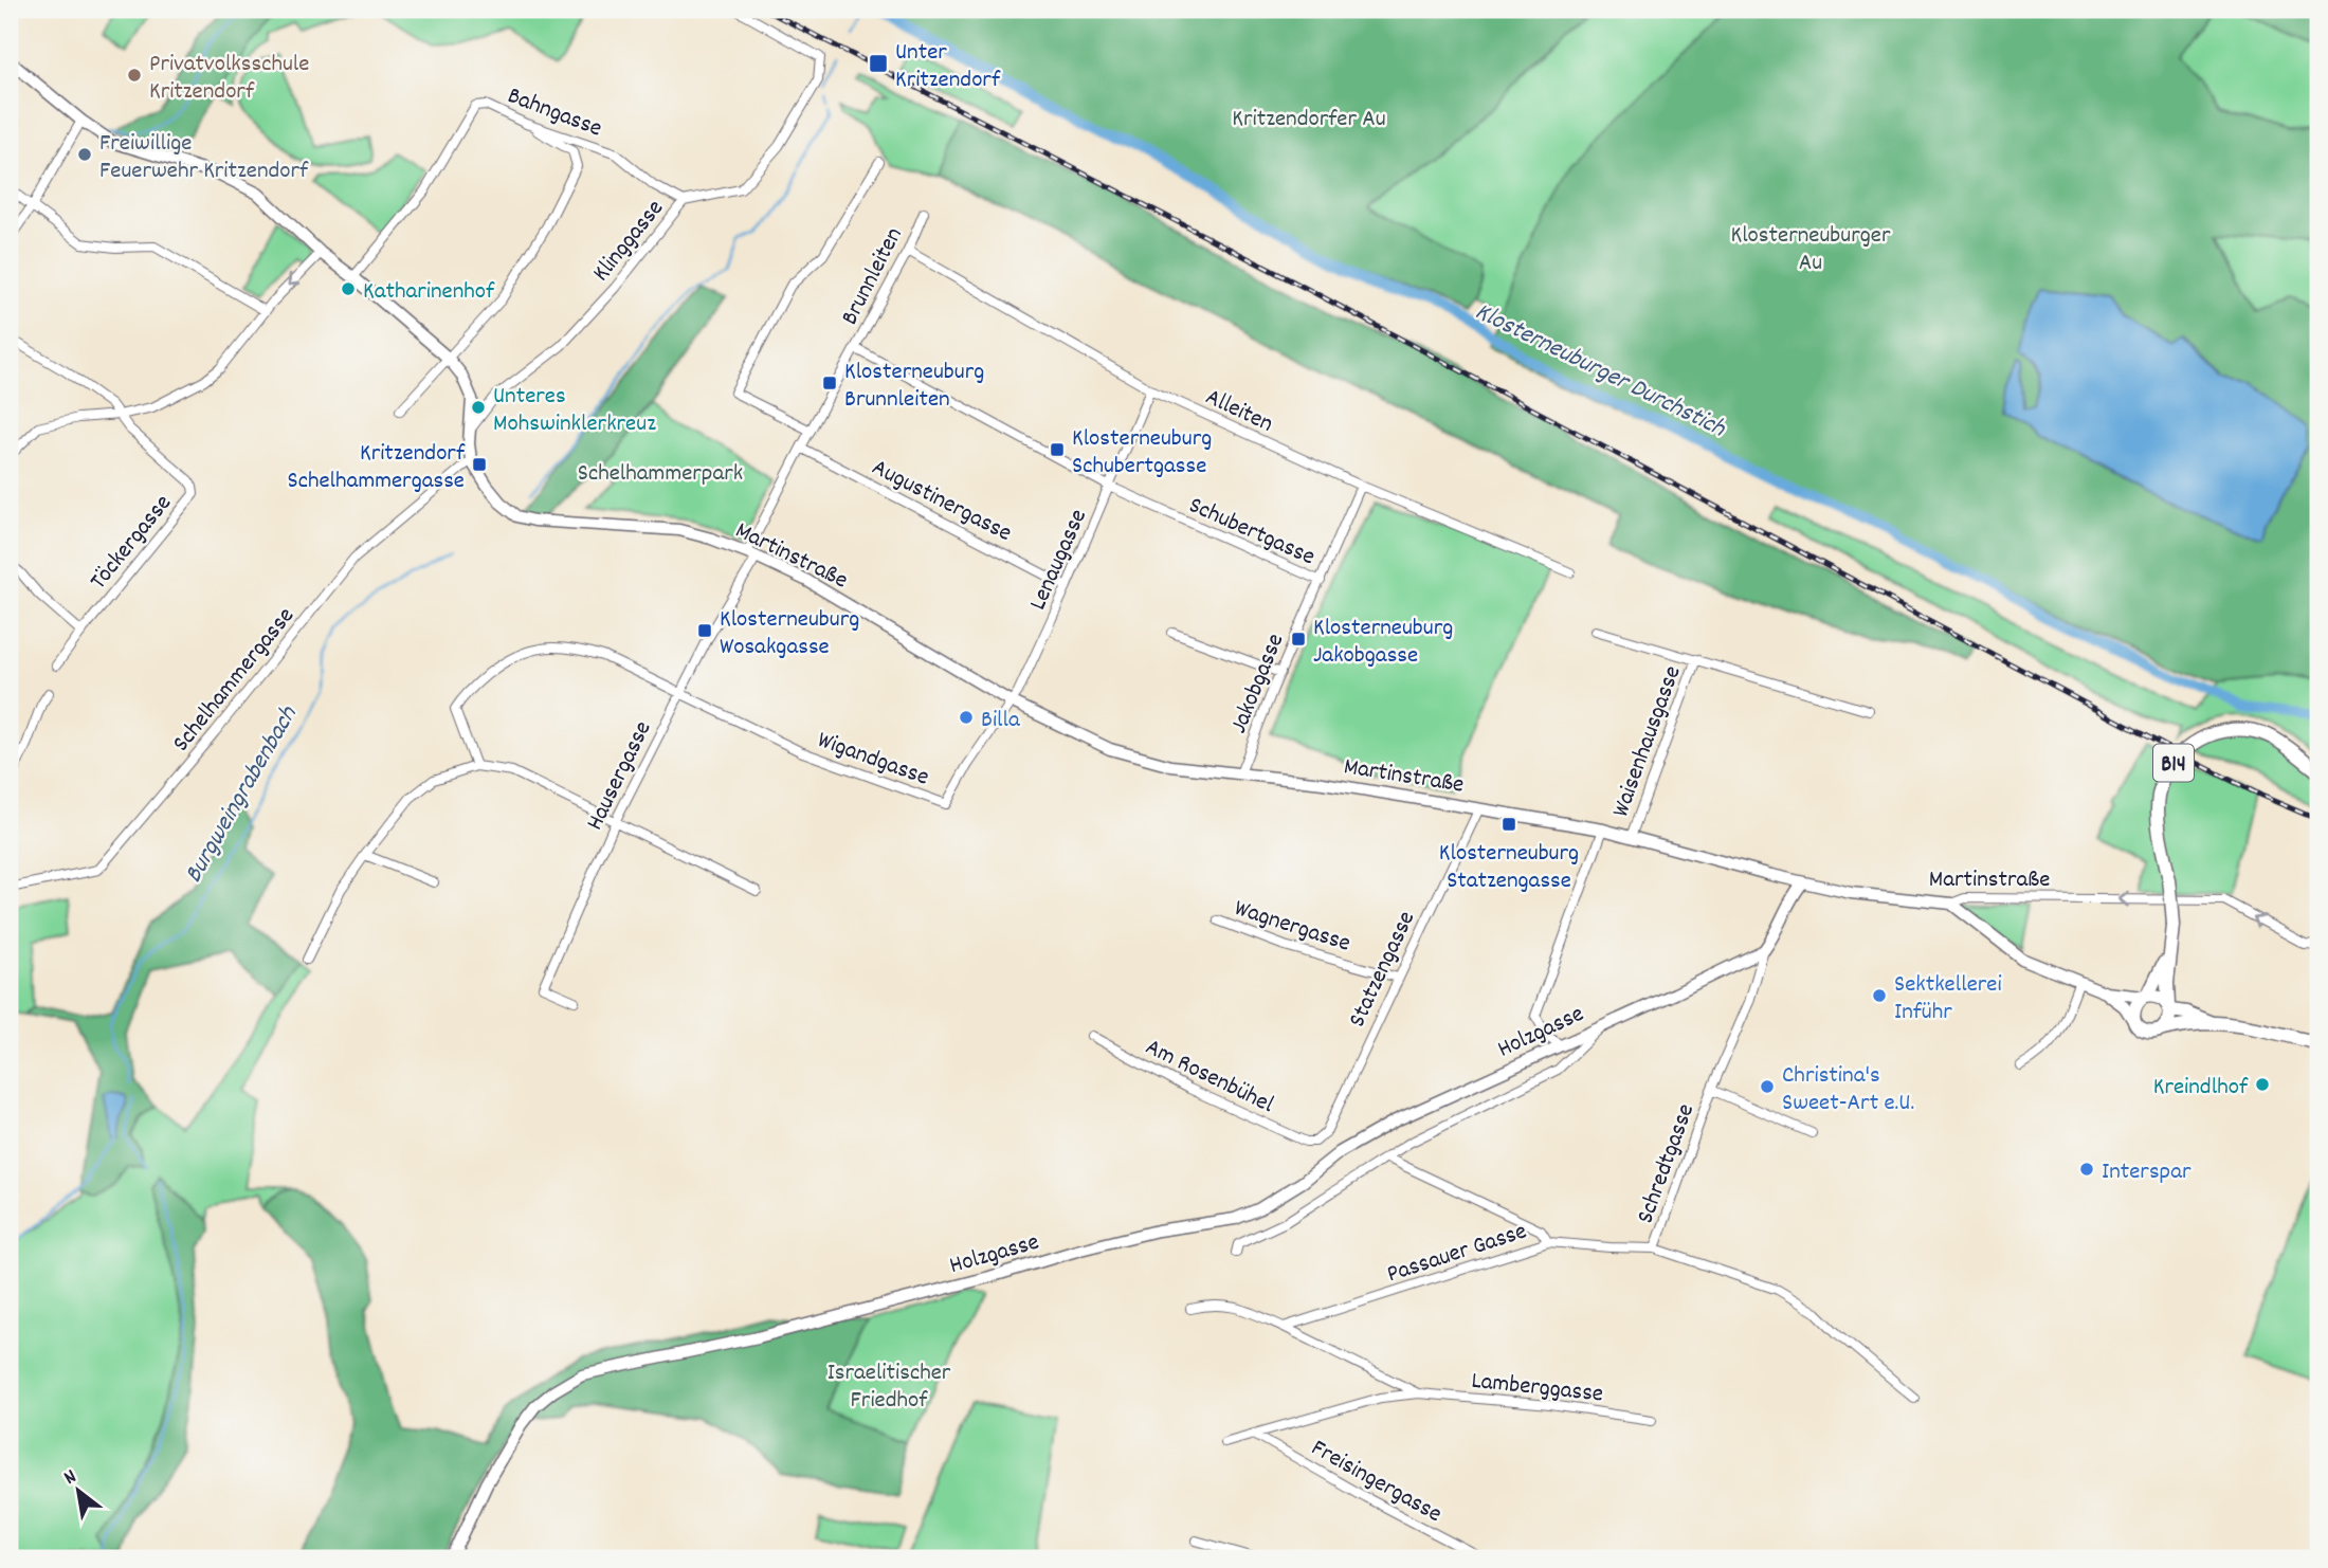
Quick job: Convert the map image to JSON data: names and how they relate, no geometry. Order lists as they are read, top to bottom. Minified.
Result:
{"streets":{"main road":["Martinstraße","B14","Holzgasse"],"street":["Bahngasse","Klinggasse","Brunnleiten","Alleiten","Augustinergasse","Schubertgasse","Töckergasse","Lenaugasse","Schelhammergasse","Jakobgasse","Waisenhausgasse","Wigandgasse","Hausergasse","Wagnergasse","Statzengasse","Am Rosenbühel","Schredtgasse","Passauer Gasse","Lamberggasse","Freisingergasse"]},"crossings":[["Bahngasse","Klinggasse"],["Brunnleiten","Alleiten"],["Brunnleiten","Augustinergasse"],["Brunnleiten","Schubertgasse"],["Brunnleiten","Martinstraße"],["Brunnleiten","Hausergasse"],["Alleiten","Lenaugasse"],["Alleiten","Jakobgasse"],["Augustinergasse","Lenaugasse"],["Schubertgasse","Lenaugasse"],["Schubertgasse","Jakobgasse"],["Martinstraße","Lenaugasse"],["Martinstraße","Schelhammergasse"],["Martinstraße","Jakobgasse"],["Martinstraße","Waisenhausgasse"],["Martinstraße","Wigandgasse"],["Martinstraße","Hausergasse"],["Martinstraße","Statzengasse"],["Lenaugasse","Wigandgasse"],["Wigandgasse","Hausergasse"],["Wagnergasse","Statzengasse"],["Statzengasse","Am Rosenbühel"],["Holzgasse","Schredtgasse"],["Holzgasse","Passauer Gasse"]],"water":["Klosterneuburger Durchstich","Burgweingrabenbach"],"parks":["Kritzendorfer Au","Klosterneuburger Au","Schelhammerpark","Israelitischer Friedhof"],"places":{"transit":["Unter Kritzendorf","Klosterneuburg Brunnleiten","Klosterneuburg Schubertgasse","Kritzendorf Schelhammergasse","Klosterneuburg Wosakgasse","Klosterneuburg Jakobgasse","Klosterneuburg Statzengasse"],"other":["Privatvolksschule Kritzendorf","Freiwillige Feuerwehr Kritzendorf","Katharinenhof","Unteres Mohswinklerkreuz","Billa","Sektkellerei Inführ","Kreindlhof","Christina's Sweet-Art e.U.","Interspar"]},"north":"top left"}
